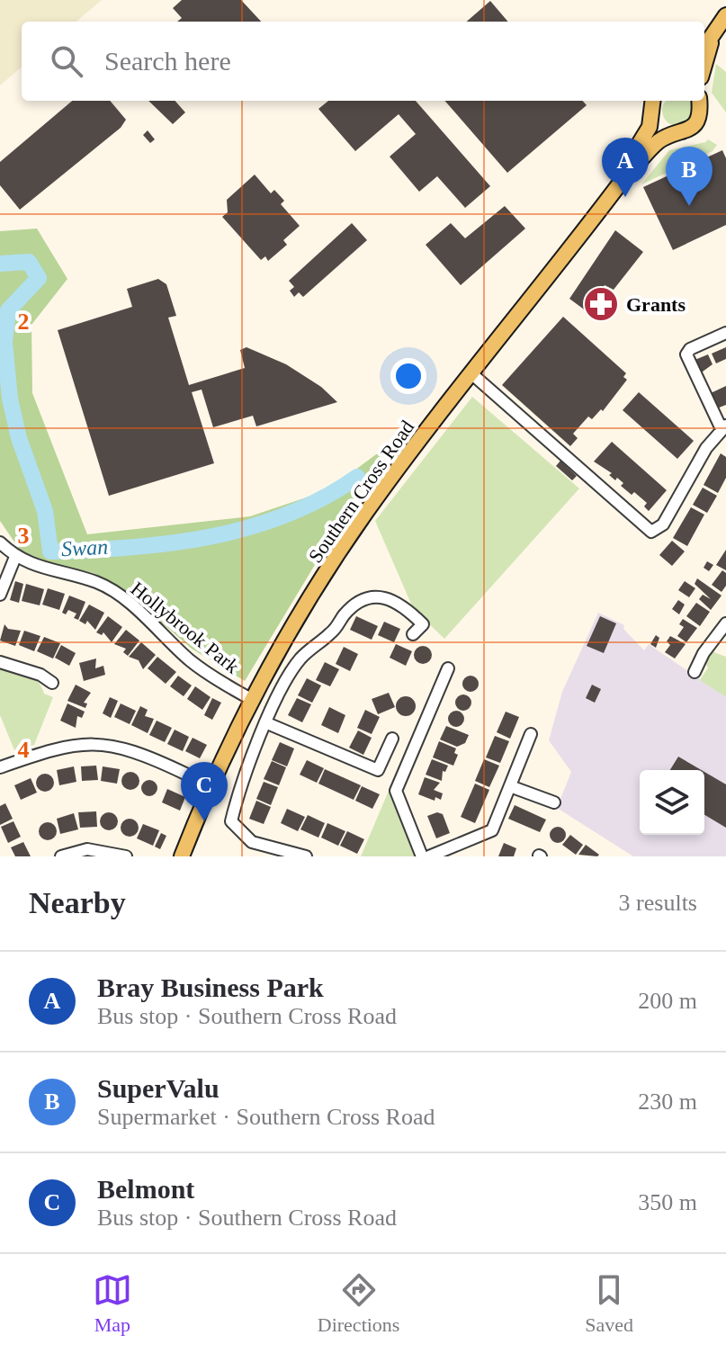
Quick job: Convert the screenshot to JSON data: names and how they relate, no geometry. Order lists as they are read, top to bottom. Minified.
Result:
{"streets":{"main road":["Southern Cross Road"],"street":["Hollybrook Park"]},"crossings":[["Southern Cross Road","Hollybrook Park"]],"water":["Swan"],"places":{"pharmacy":["Grants"]},"page":{"search":"Search here","pins":["A","B","C"],"heading":["Nearby","3 results"],"list":[{"mark":"A","name":"Bray Business Park","note":"Bus stop · Southern Cross Road","value":"200 m"},{"mark":"B","name":"SuperValu","note":"Supermarket · Southern Cross Road","value":"230 m"},{"mark":"C","name":"Belmont","note":"Bus stop · Southern Cross Road","value":"350 m"}],"nav":["Map","Directions","Saved"]},"grid":{"rows":["2","3","4"]}}
